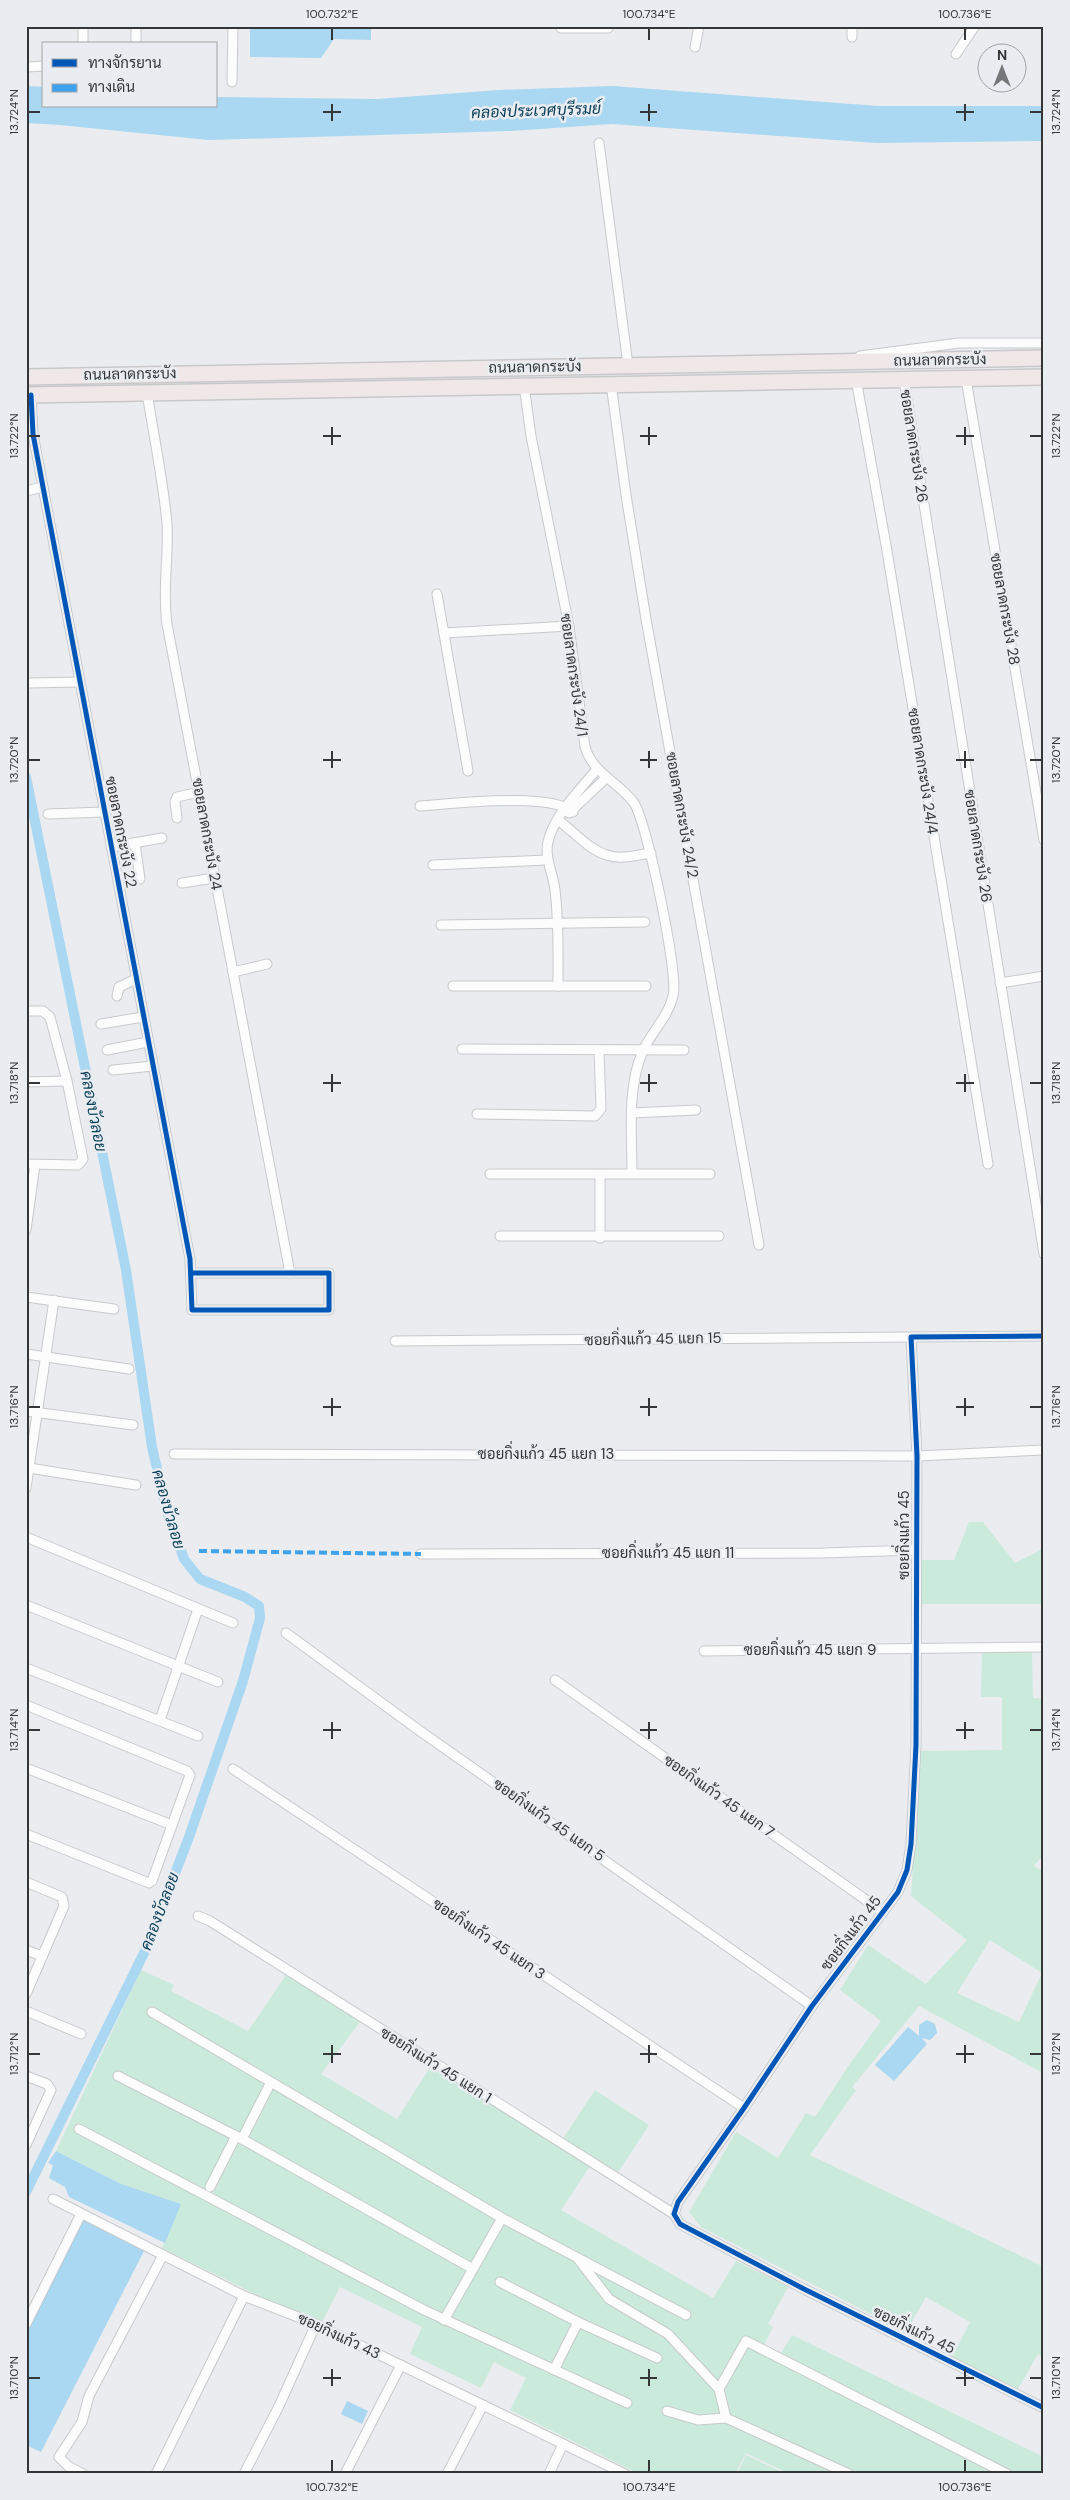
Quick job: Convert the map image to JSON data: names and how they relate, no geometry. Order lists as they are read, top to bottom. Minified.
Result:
{"streets":{"main road":["ถนนลาดกระบัง"],"street":["ซอยลาดกระบัง 26","ซอยลาดกระบัง 28","ซอยลาดกระบัง 24/1","ซอยลาดกระบัง 24/4","ซอยลาดกระบัง 24/2","ซอยลาดกระบัง 22","ซอยลาดกระบัง 24","ซอยกิ่งแก้ว 45 แยก 15","ซอยกิ่งแก้ว 45 แยก 13","ซอยกิ่งแก้ว 45","ซอยกิ่งแก้ว 45 แยก 11","ซอยกิ่งแก้ว 45 แยก 9","ซอยกิ่งแก้ว 45 แยก 7","ซอยกิ่งแก้ว 45 แยก 5","ซอยกิ่งแก้ว 45 แยก 3","ซอยกิ่งแก้ว 45 แยก 1","ซอยกิ่งแก้ว 43"]},"crossings":[["ถนนลาดกระบัง","ซอยลาดกระบัง 26"],["ถนนลาดกระบัง","ซอยลาดกระบัง 28"],["ถนนลาดกระบัง","ซอยลาดกระบัง 24/1"],["ถนนลาดกระบัง","ซอยลาดกระบัง 24/4"],["ถนนลาดกระบัง","ซอยลาดกระบัง 24/2"],["ถนนลาดกระบัง","ซอยลาดกระบัง 22"],["ถนนลาดกระบัง","ซอยลาดกระบัง 24"],["ซอยลาดกระบัง 22","ซอยลาดกระบัง 24"],["ซอยกิ่งแก้ว 45 แยก 15","ซอยกิ่งแก้ว 45"],["ซอยกิ่งแก้ว 45 แยก 13","ซอยกิ่งแก้ว 45"],["ซอยกิ่งแก้ว 45","ซอยกิ่งแก้ว 45 แยก 11"],["ซอยกิ่งแก้ว 45","ซอยกิ่งแก้ว 45 แยก 9"],["ซอยกิ่งแก้ว 45","ซอยกิ่งแก้ว 45 แยก 7"],["ซอยกิ่งแก้ว 45","ซอยกิ่งแก้ว 45 แยก 5"],["ซอยกิ่งแก้ว 45","ซอยกิ่งแก้ว 45 แยก 3"],["ซอยกิ่งแก้ว 45","ซอยกิ่งแก้ว 45 แยก 1"]],"water":["คลองประเวศบุรีรมย์","คลองบัวลอย"],"legend":["ทางจักรยาน","ทางเดิน"],"north":"top","coordinates":["100.732°E","100.734°E","100.736°E","13.724°N","13.722°N","13.720°N","13.718°N","13.716°N","13.714°N","13.712°N","13.710°N"]}
